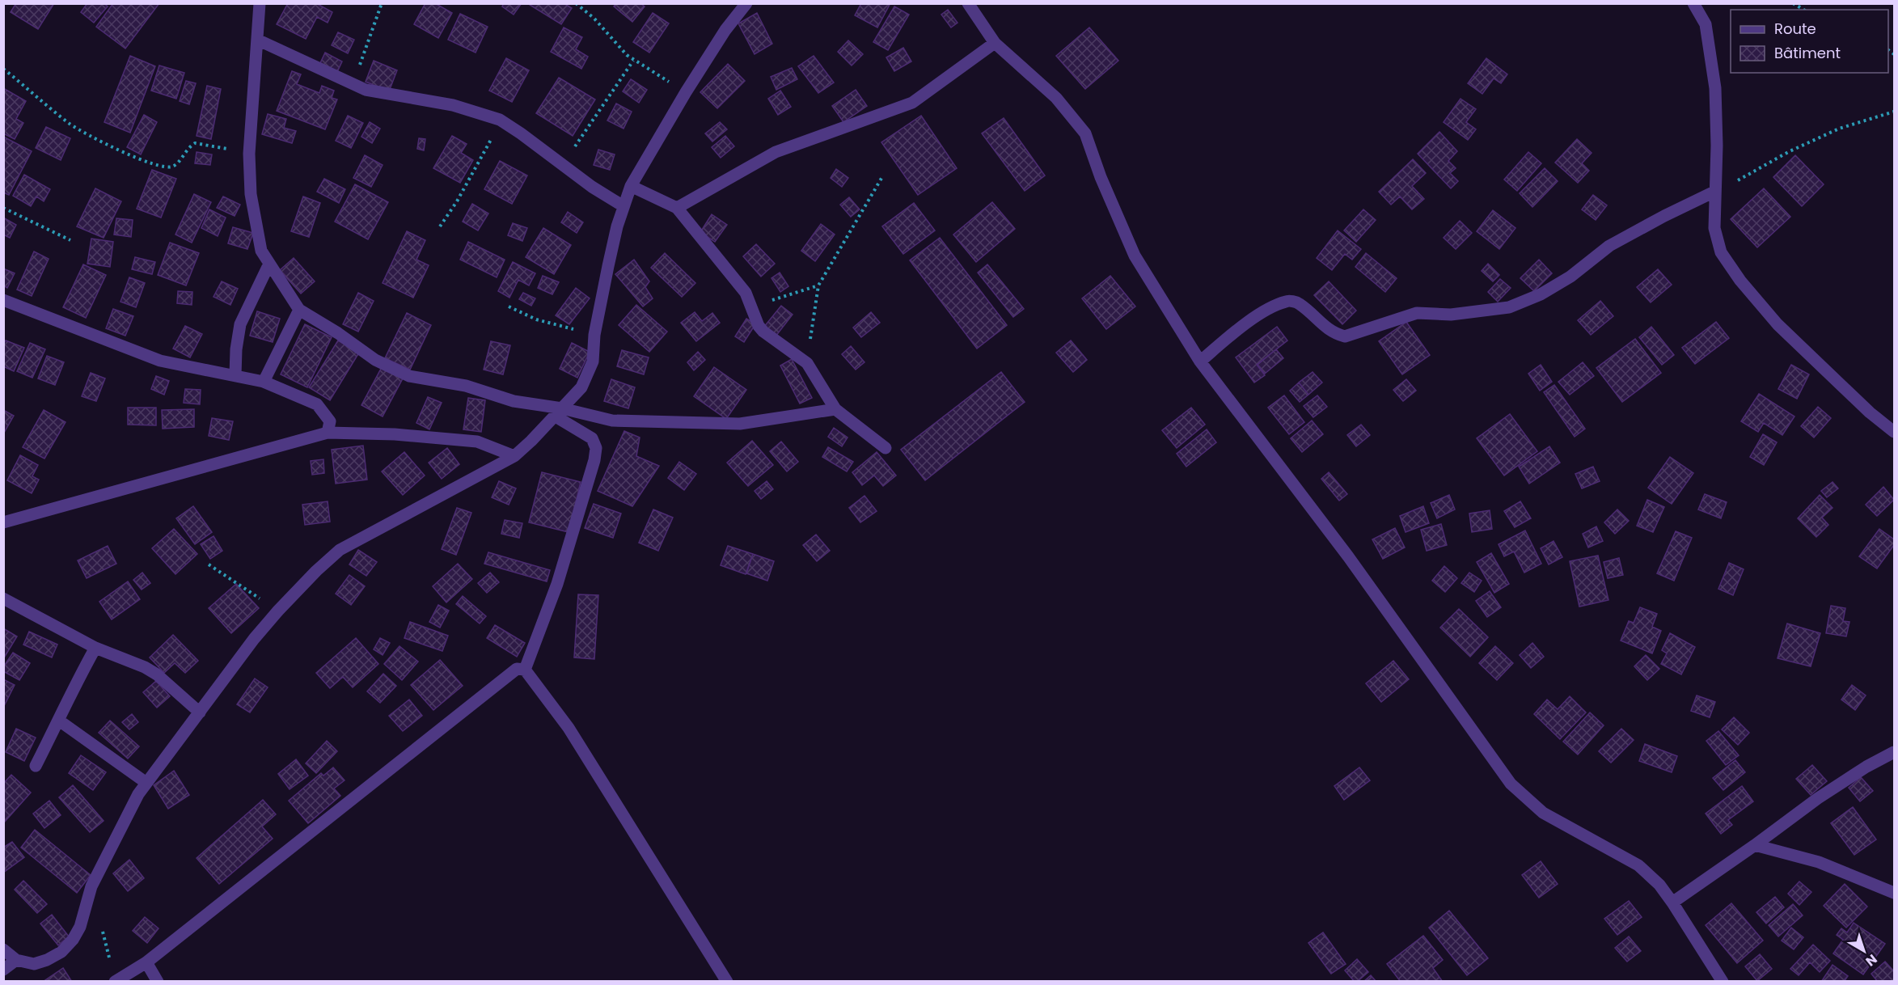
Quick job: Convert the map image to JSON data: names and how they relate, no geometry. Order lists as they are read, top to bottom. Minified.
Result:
{"legend":["Route","Bâtiment"],"north":"bottom right"}
